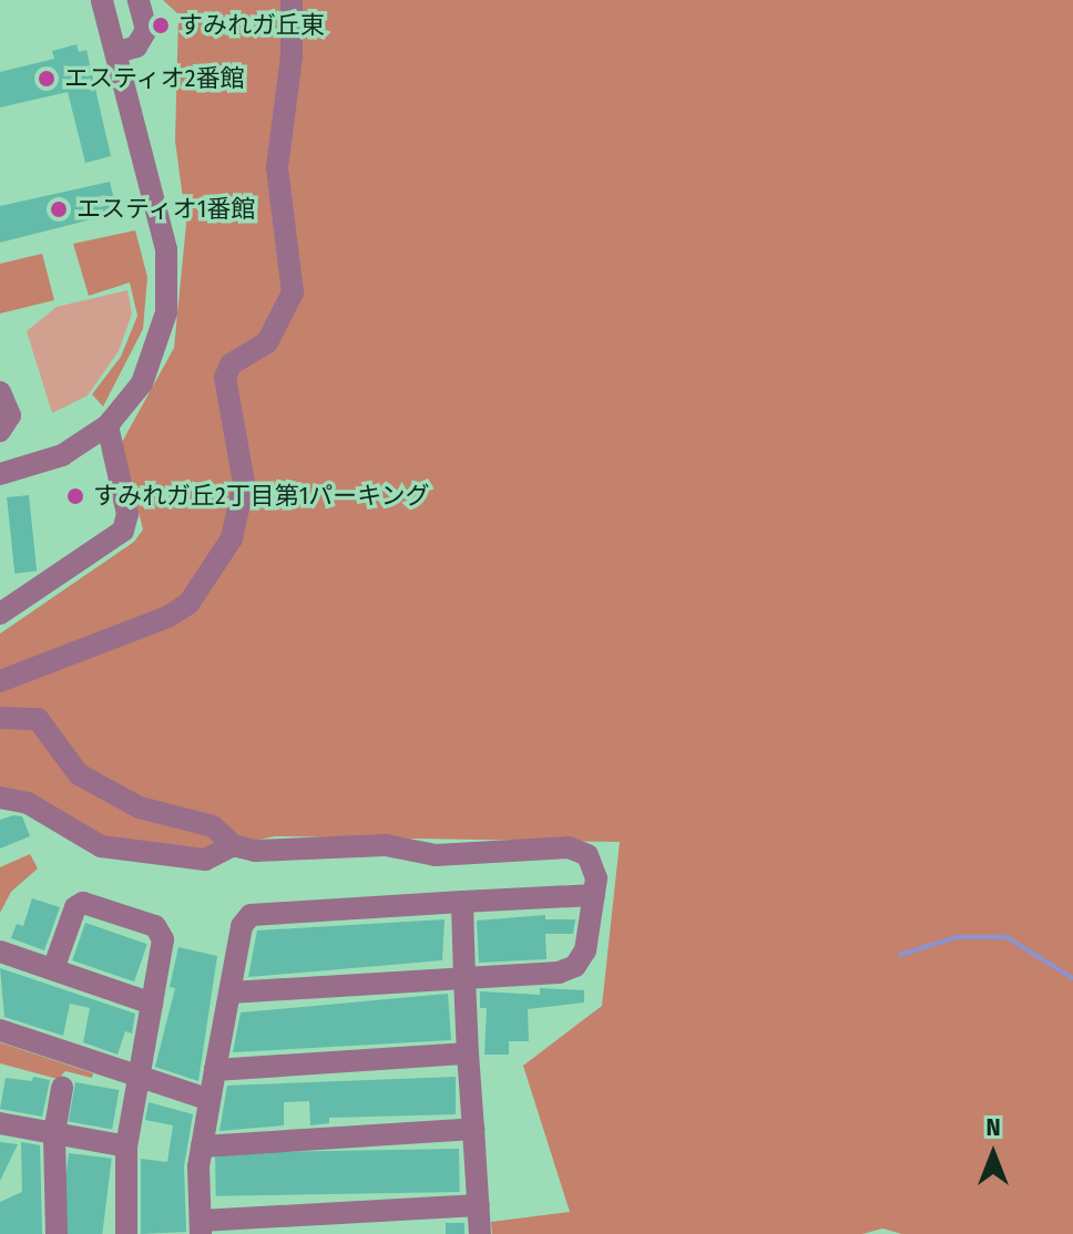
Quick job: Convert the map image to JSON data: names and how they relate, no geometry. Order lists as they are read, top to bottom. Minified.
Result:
{"places":["すみれガ丘東","エスティオ2番館","エスティオ1番館","すみれガ丘2丁目第1パーキング"],"north":"top"}
